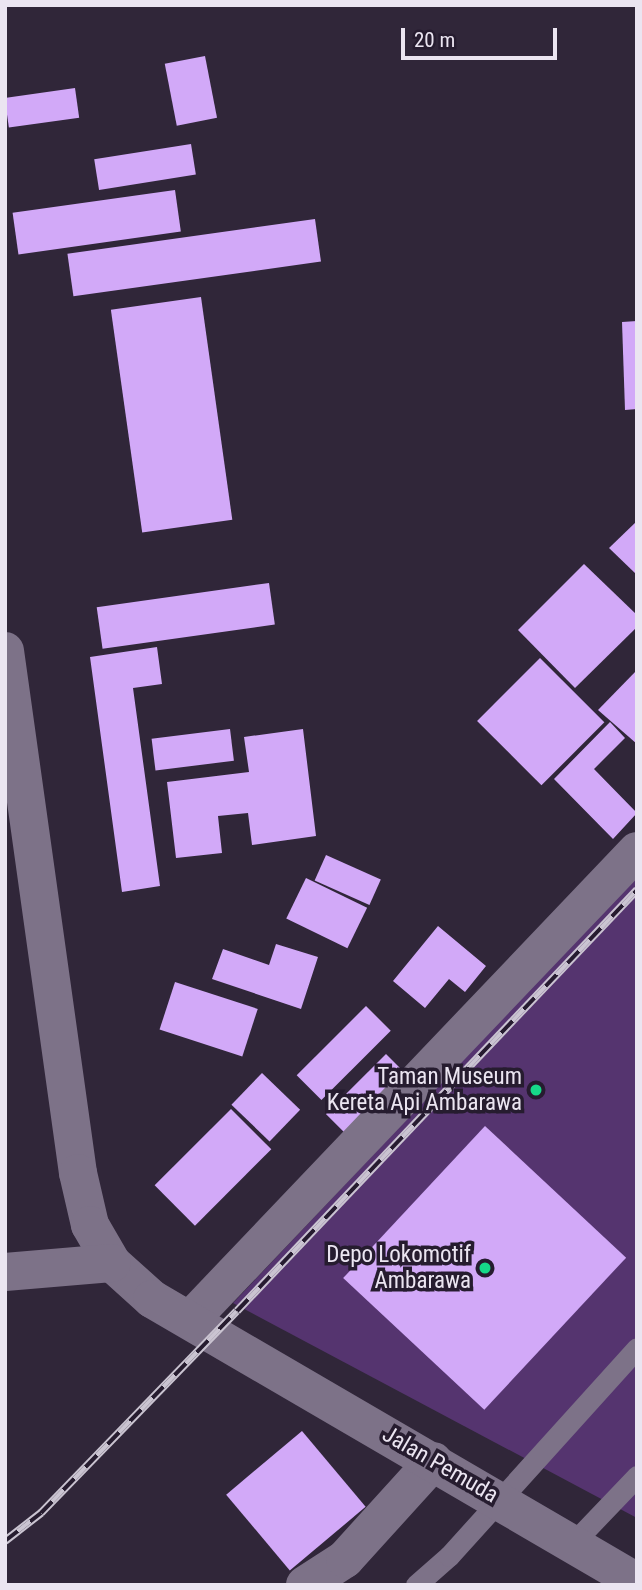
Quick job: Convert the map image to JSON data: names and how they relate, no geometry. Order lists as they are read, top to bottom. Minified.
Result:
{"streets":{"main road":["Jalan Pemuda"]},"places":["Taman Museum Kereta Api Ambarawa","Depo Lokomotif Ambarawa"],"scale_bar":"20 m"}
